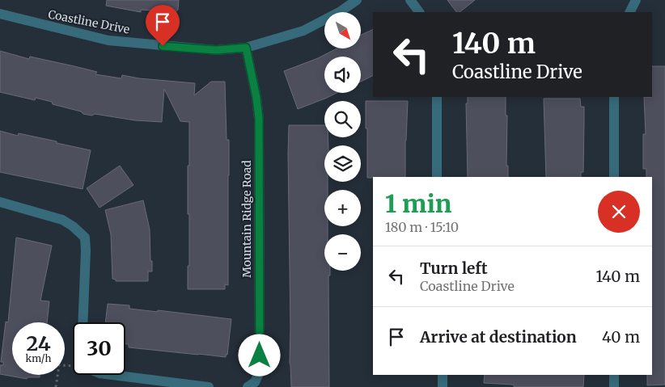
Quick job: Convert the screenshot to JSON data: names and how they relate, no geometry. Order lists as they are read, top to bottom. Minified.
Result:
{"streets":{"street":["Coastline Drive","Mountain Ridge Road"]},"crossings":[["Coastline Drive","Mountain Ridge Road"]],"north":"bottom right","page":{"map_buttons":["+","−"],"turn":["140 m","Coastline Drive"],"heading":["1 min","180 m · 15:10"],"list":[{"name":"Turn left","note":"Coastline Drive","value":"140 m"},{"name":"Arrive at destination","value":"40 m"}],"speed":"24 km/h","limit":"30"}}
